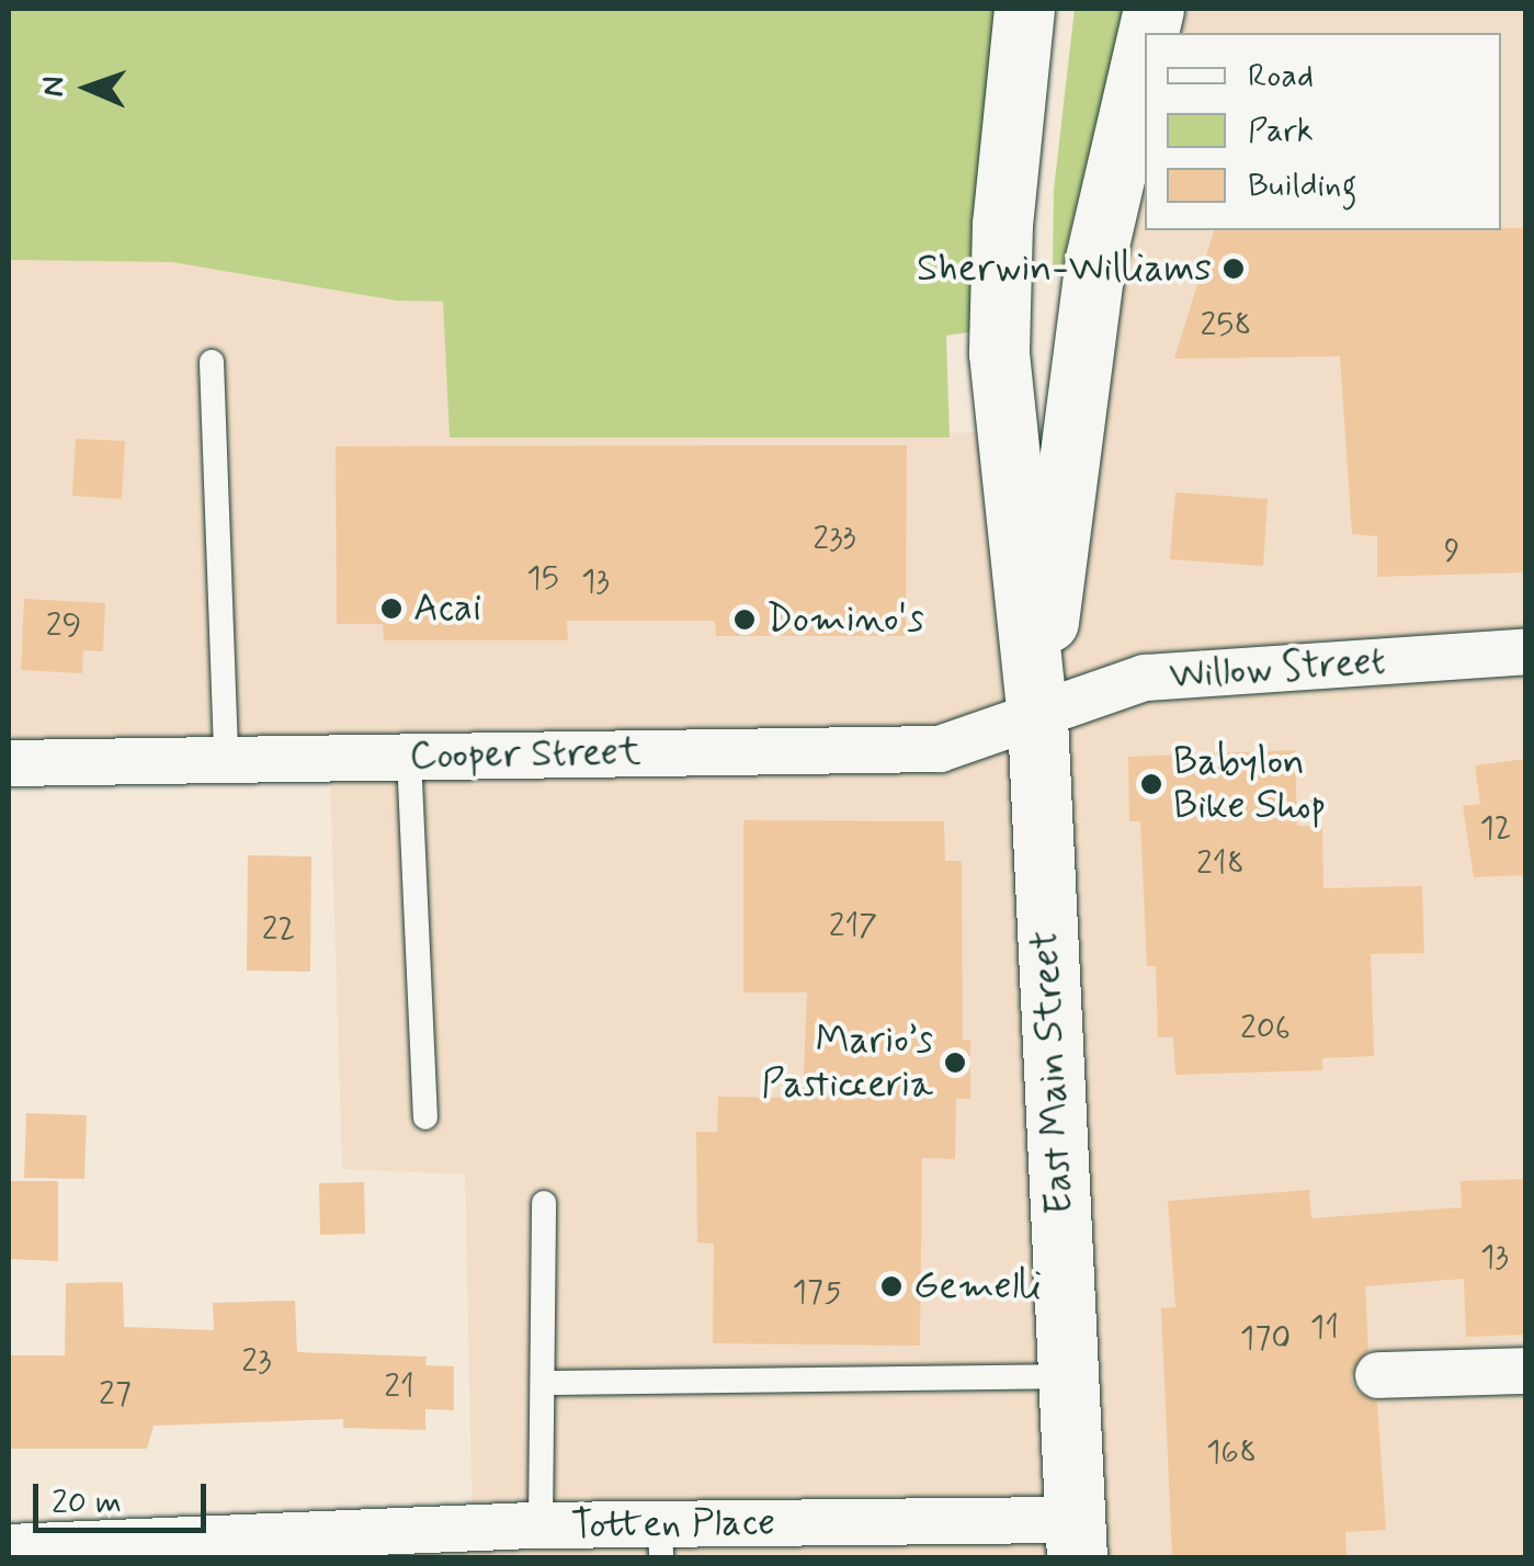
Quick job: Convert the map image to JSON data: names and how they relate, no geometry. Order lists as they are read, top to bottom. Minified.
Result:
{"streets":{"main road":["East Main Street"],"street":["Willow Street","Cooper Street","Totten Place"]},"crossings":[["Willow Street","Cooper Street"],["Willow Street","East Main Street"],["Cooper Street","East Main Street"],["East Main Street","Totten Place"]],"places":["Sherwin-Williams","Acai","Domino's","Babylon Bike Shop","Mario’s Pasticceria","Gemelli"],"house_numbers":["258","233","9","15","13","29","12","218","217","22","206","13","175","11","170","23","21","27","168"],"legend":["Road","Park","Building"],"scale_bar":"20 m","north":"left"}
